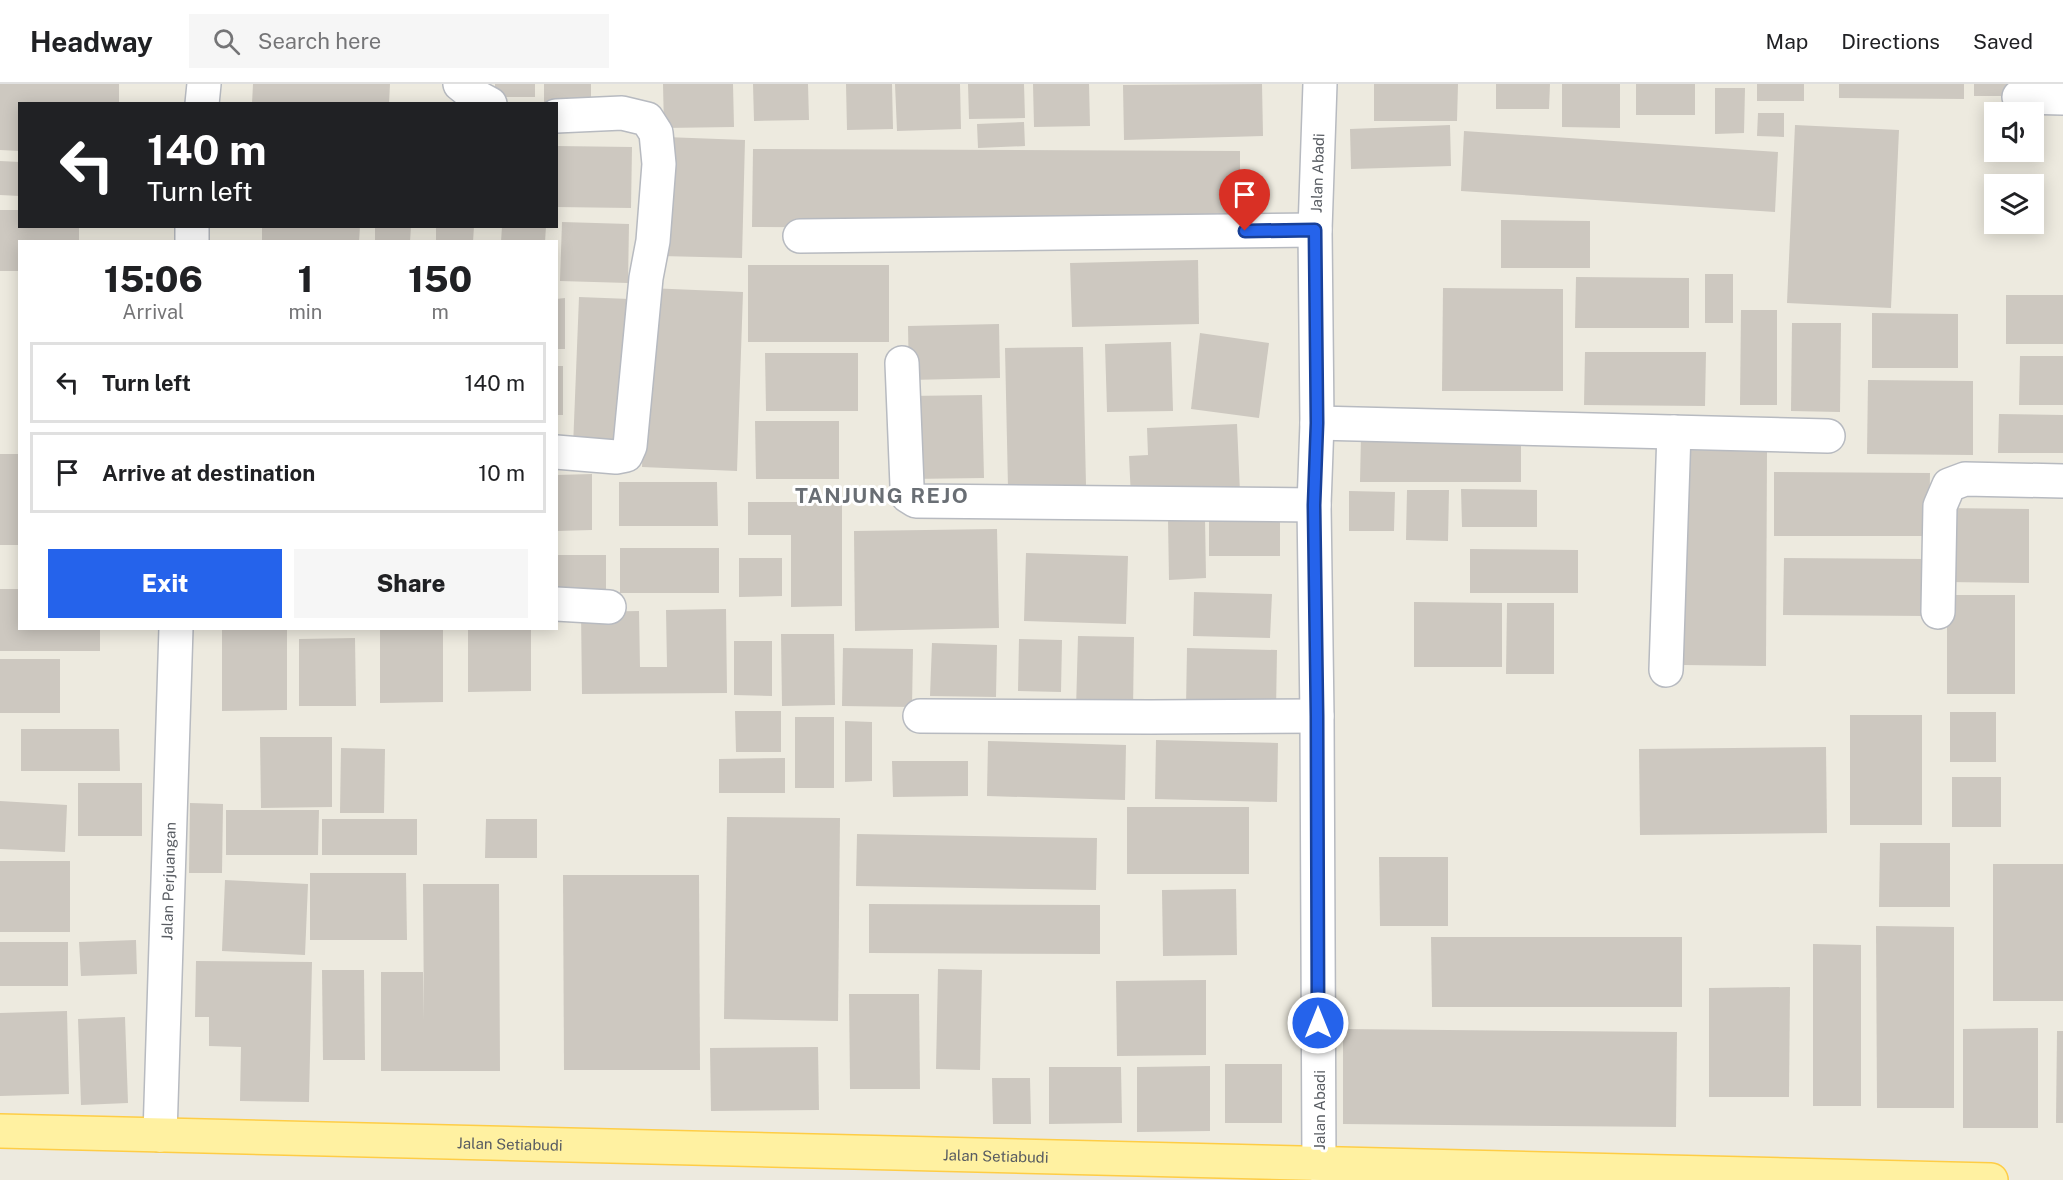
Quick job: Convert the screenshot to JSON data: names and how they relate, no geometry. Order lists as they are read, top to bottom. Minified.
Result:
{"streets":{"main road":["Jalan Setiabudi"],"street":["Jalan Abadi","Jalan Perjuangan"]},"crossings":[["Jalan Abadi","Jalan Setiabudi"],["Jalan Perjuangan","Jalan Setiabudi"]],"districts":["TANJUNG REJO"],"page":{"header":"Headway","search":"Search here","nav":["Map","Directions","Saved"],"turn":["140 m","Turn left"],"eta":["15:06","Arrival","1","min","150","m"],"list":[{"name":"Turn left","value":"140 m"},{"name":"Arrive at destination","value":"10 m"}],"buttons":["Exit","Share"]}}
